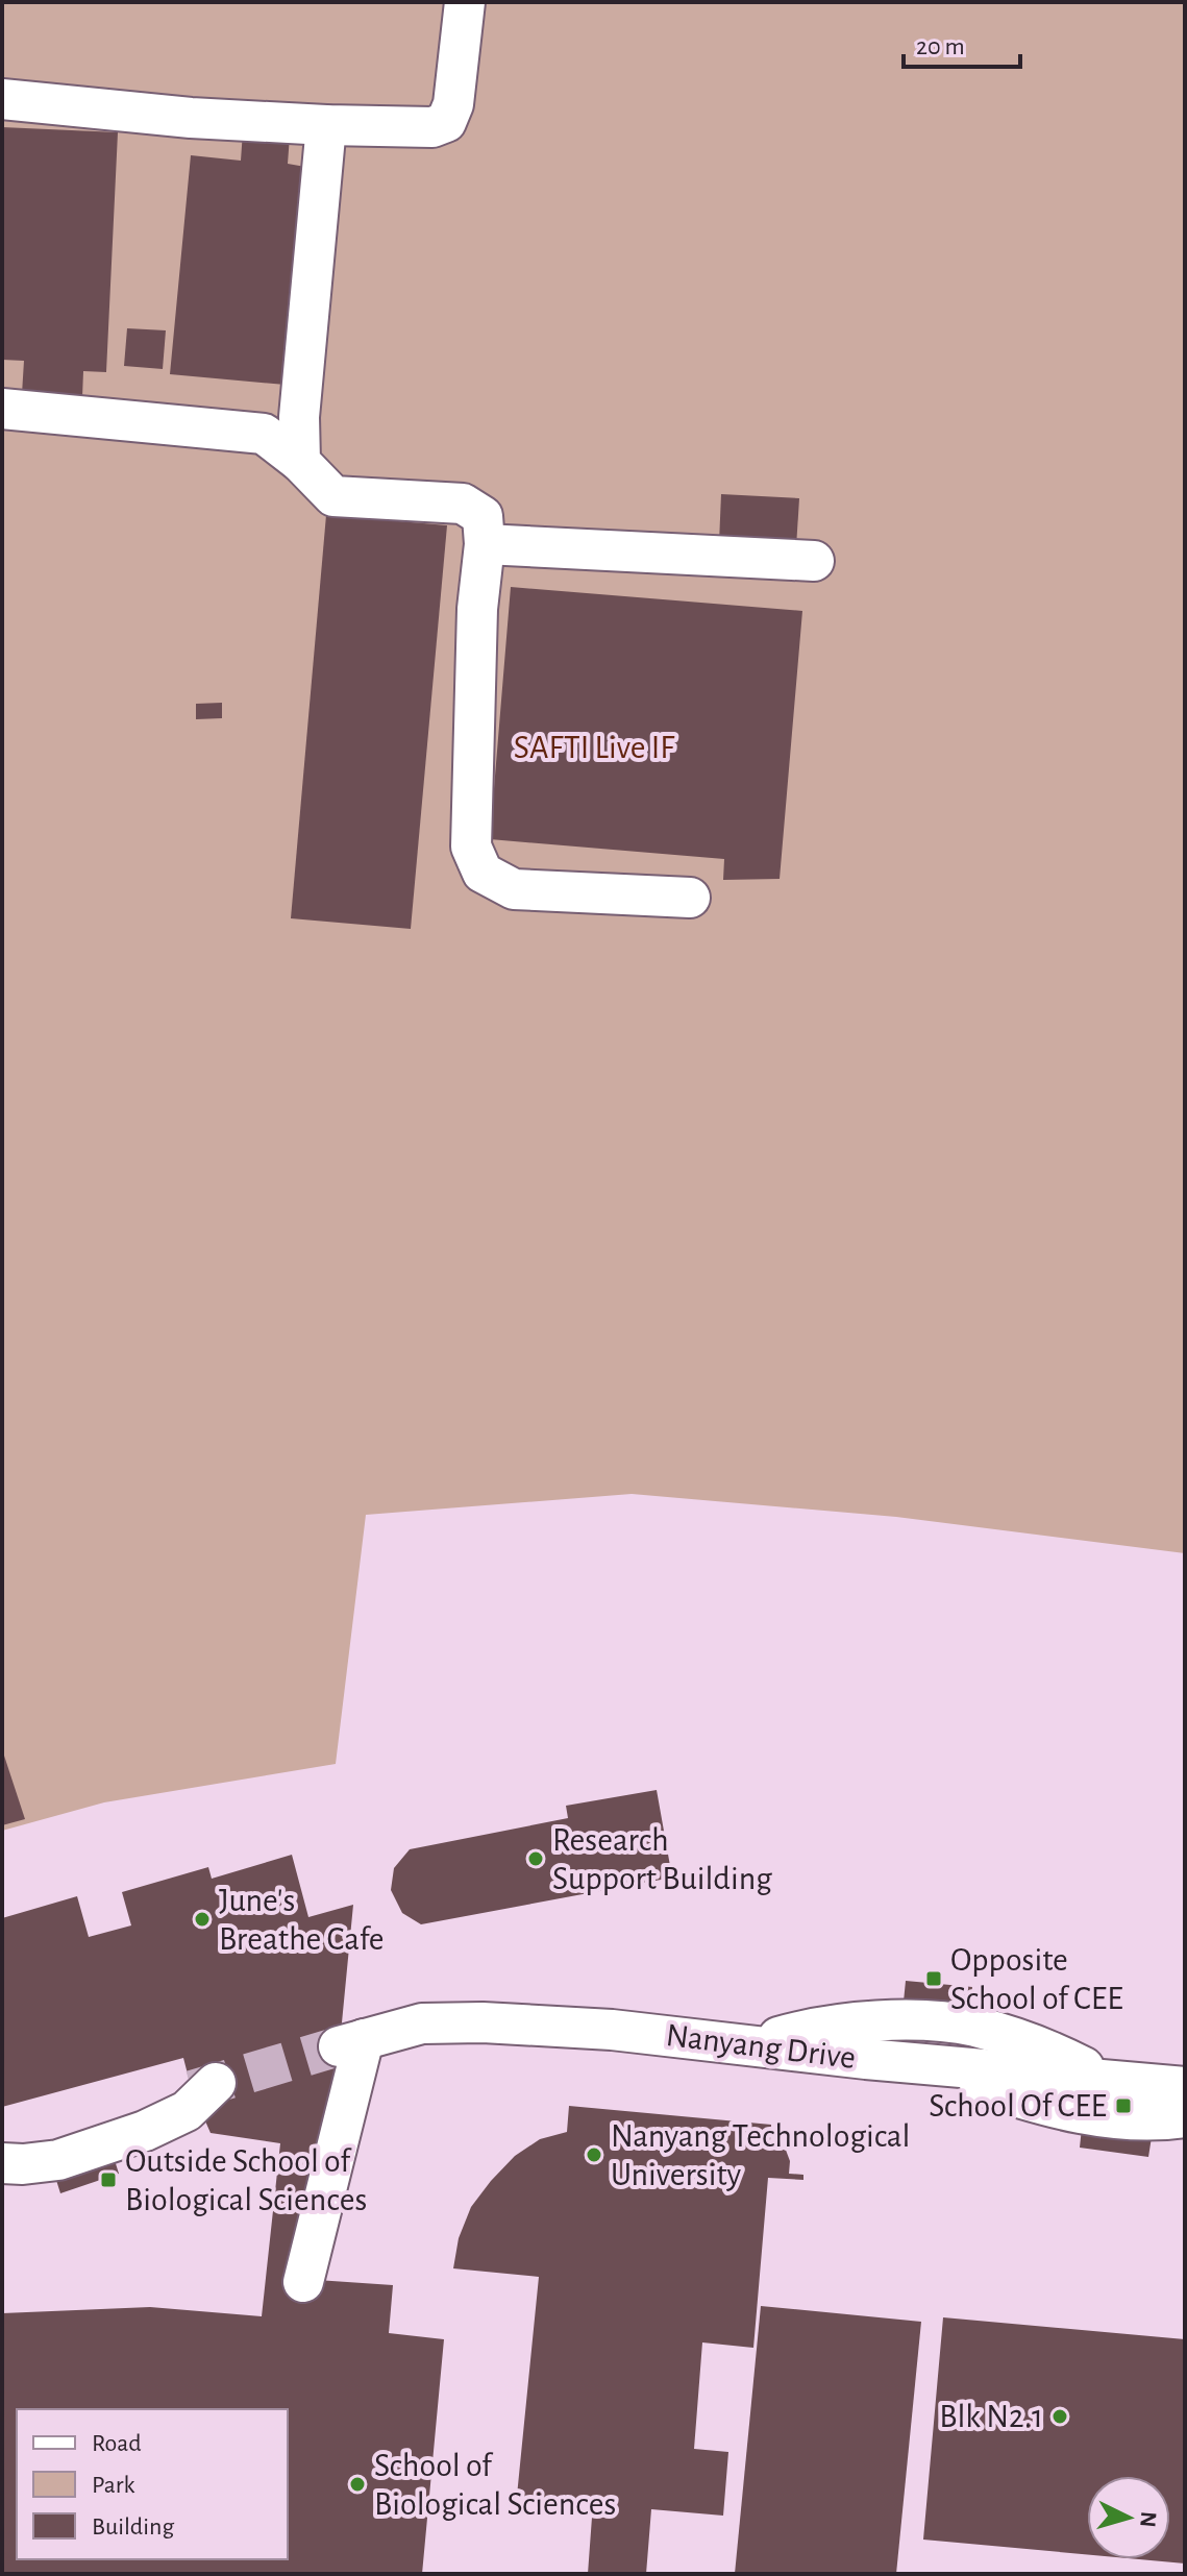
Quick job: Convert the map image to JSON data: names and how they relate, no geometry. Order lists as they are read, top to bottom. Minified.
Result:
{"streets":{"street":["Nanyang Drive"]},"parks":["SAFTI Live IF"],"places":{"other":["Research Support Building","June's Breathe Cafe","Nanyang Technological University","Blk N2.1","School of Biological Sciences"],"transit":["Opposite School of CEE","School Of CEE","Outside School of Biological Sciences"]},"legend":["Road","Park","Building"],"scale_bar":"20 m","north":"right"}
